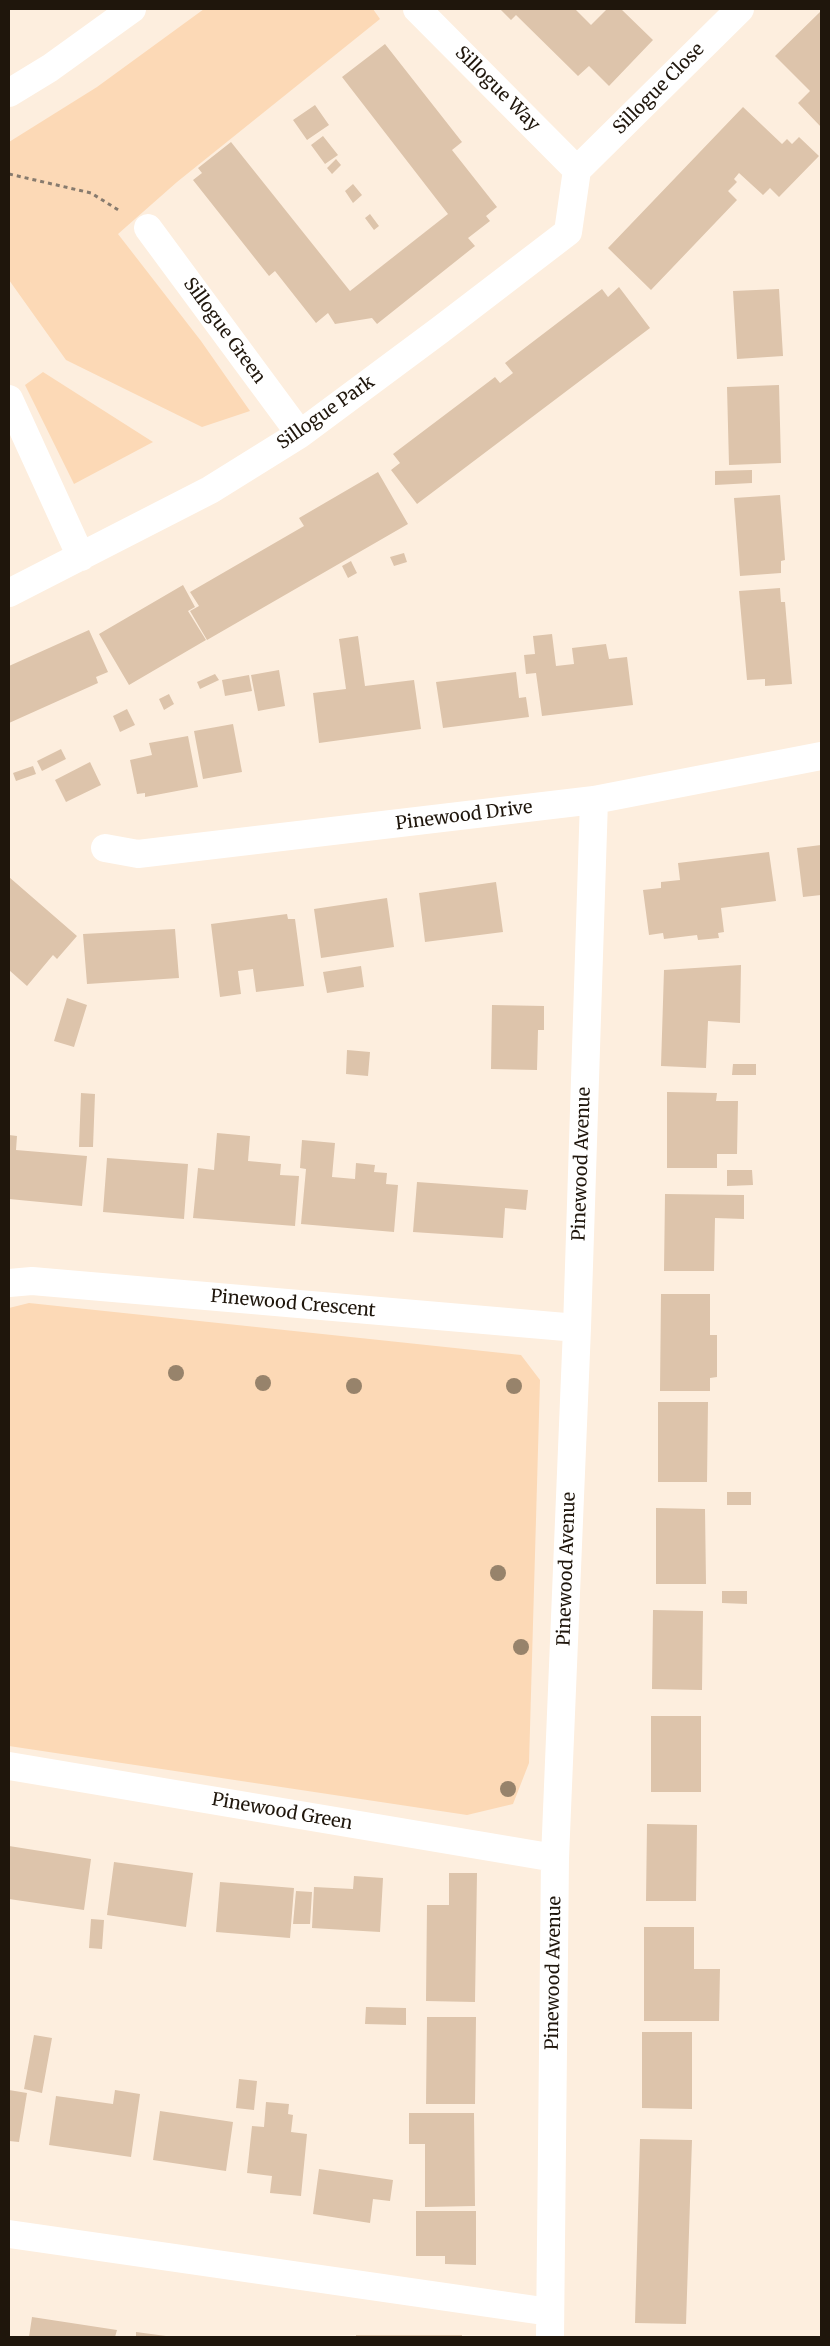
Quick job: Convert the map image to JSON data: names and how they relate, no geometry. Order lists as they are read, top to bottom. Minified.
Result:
{"streets":{"street":["Sillogue Way","Sillogue Close","Sillogue Green","Sillogue Park","Pinewood Drive","Pinewood Avenue","Pinewood Crescent","Pinewood Green"]},"crossings":[["Sillogue Way","Sillogue Close"],["Sillogue Way","Sillogue Park"],["Sillogue Close","Sillogue Park"],["Sillogue Green","Sillogue Park"],["Pinewood Drive","Pinewood Avenue"],["Pinewood Avenue","Pinewood Crescent"],["Pinewood Avenue","Pinewood Green"]]}
